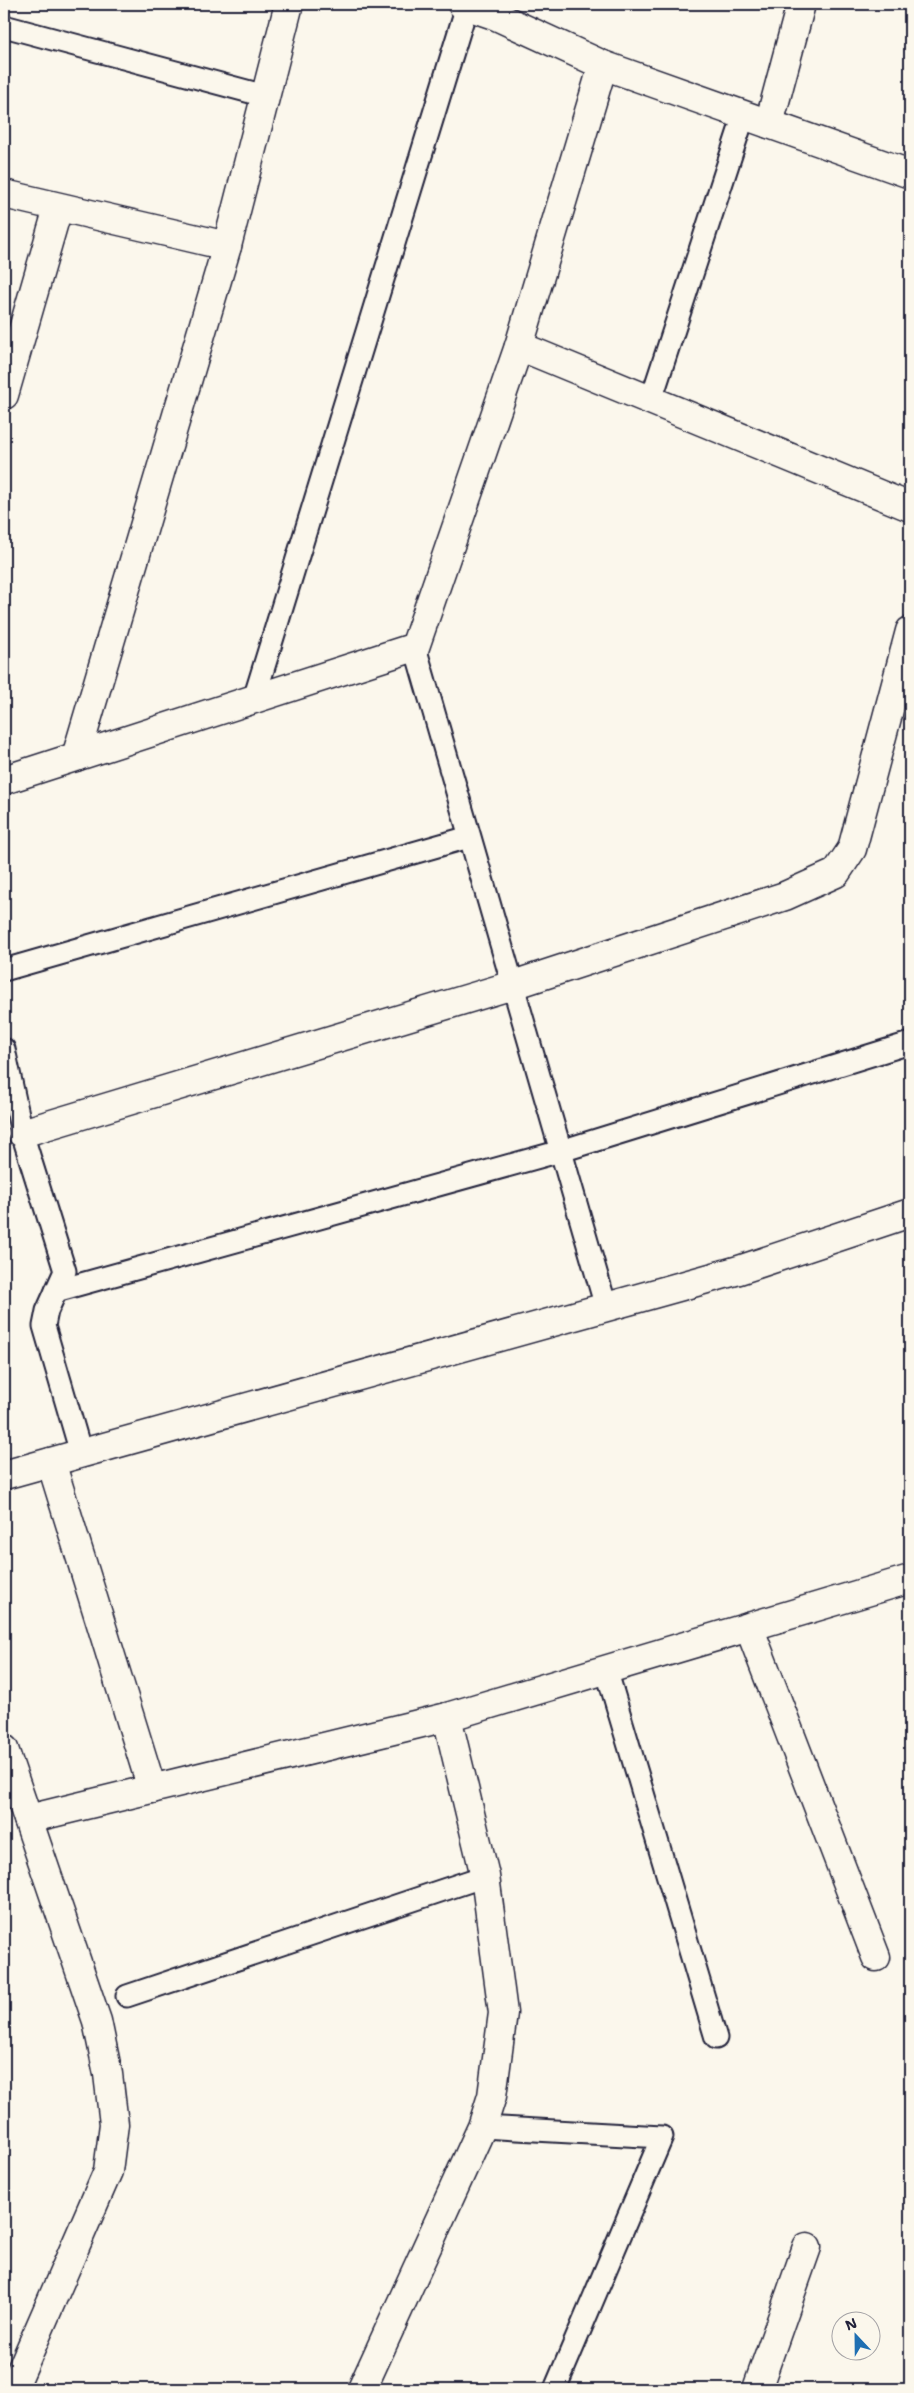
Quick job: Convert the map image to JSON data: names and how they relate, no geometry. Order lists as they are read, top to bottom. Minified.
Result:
{"north":"top"}
